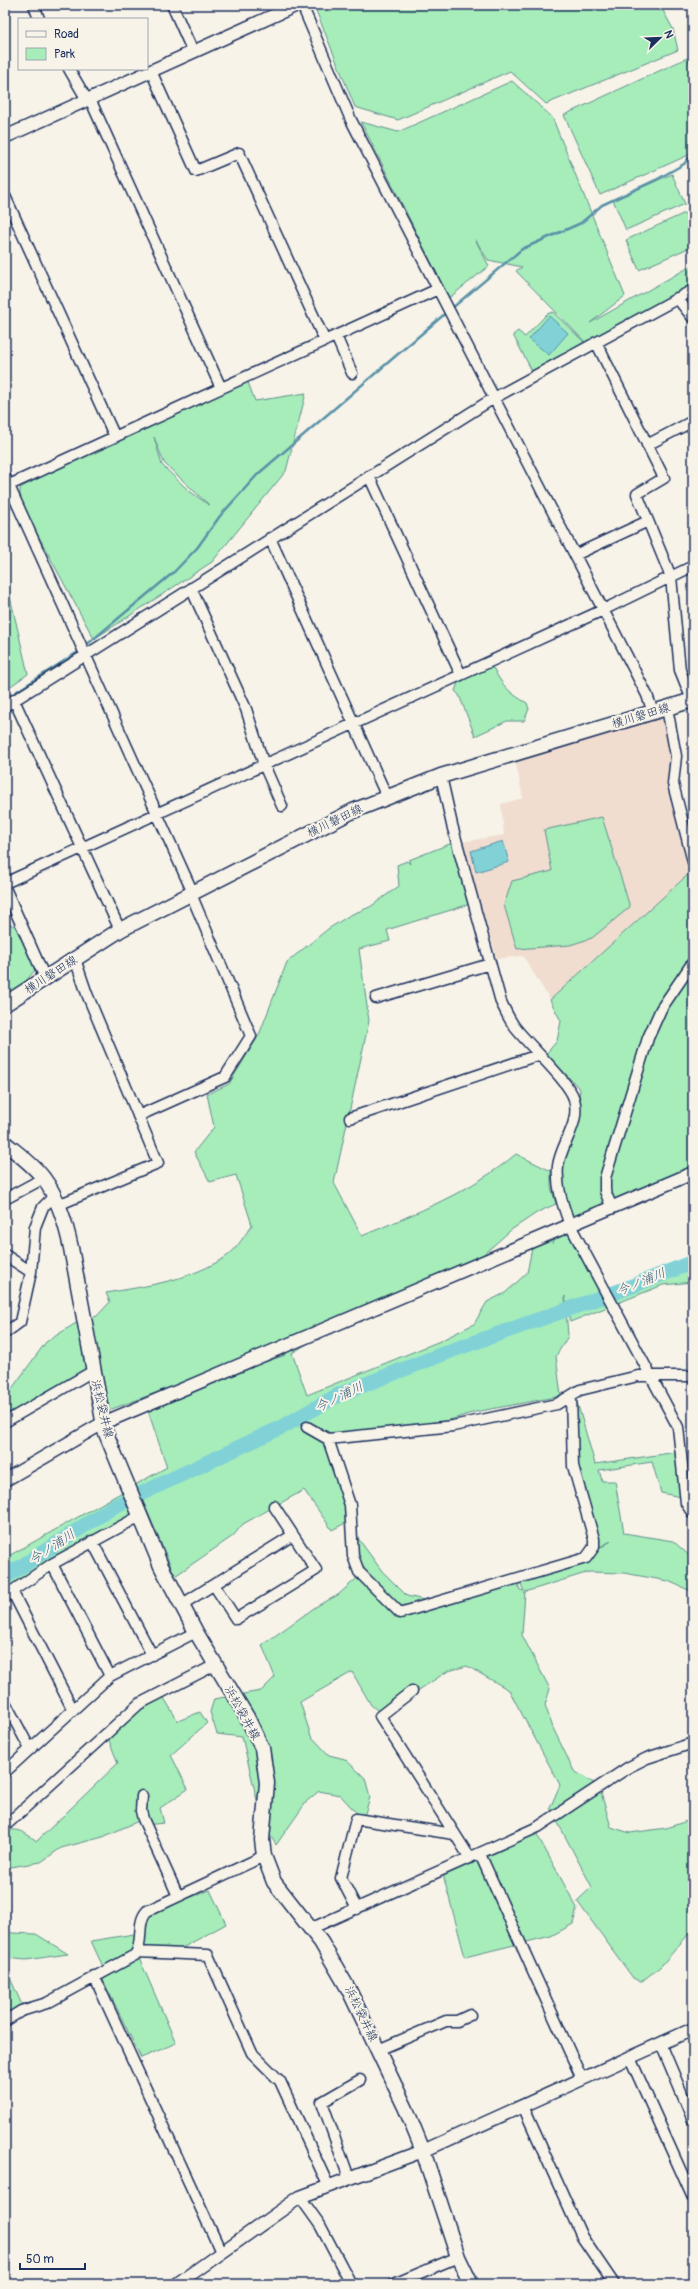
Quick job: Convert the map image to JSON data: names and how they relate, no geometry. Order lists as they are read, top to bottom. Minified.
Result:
{"streets":{"main road":["横川磐田線","浜松袋井線"]},"water":["今ノ浦川"],"legend":["Road","Park"],"scale_bar":"50 m","north":"top right"}
